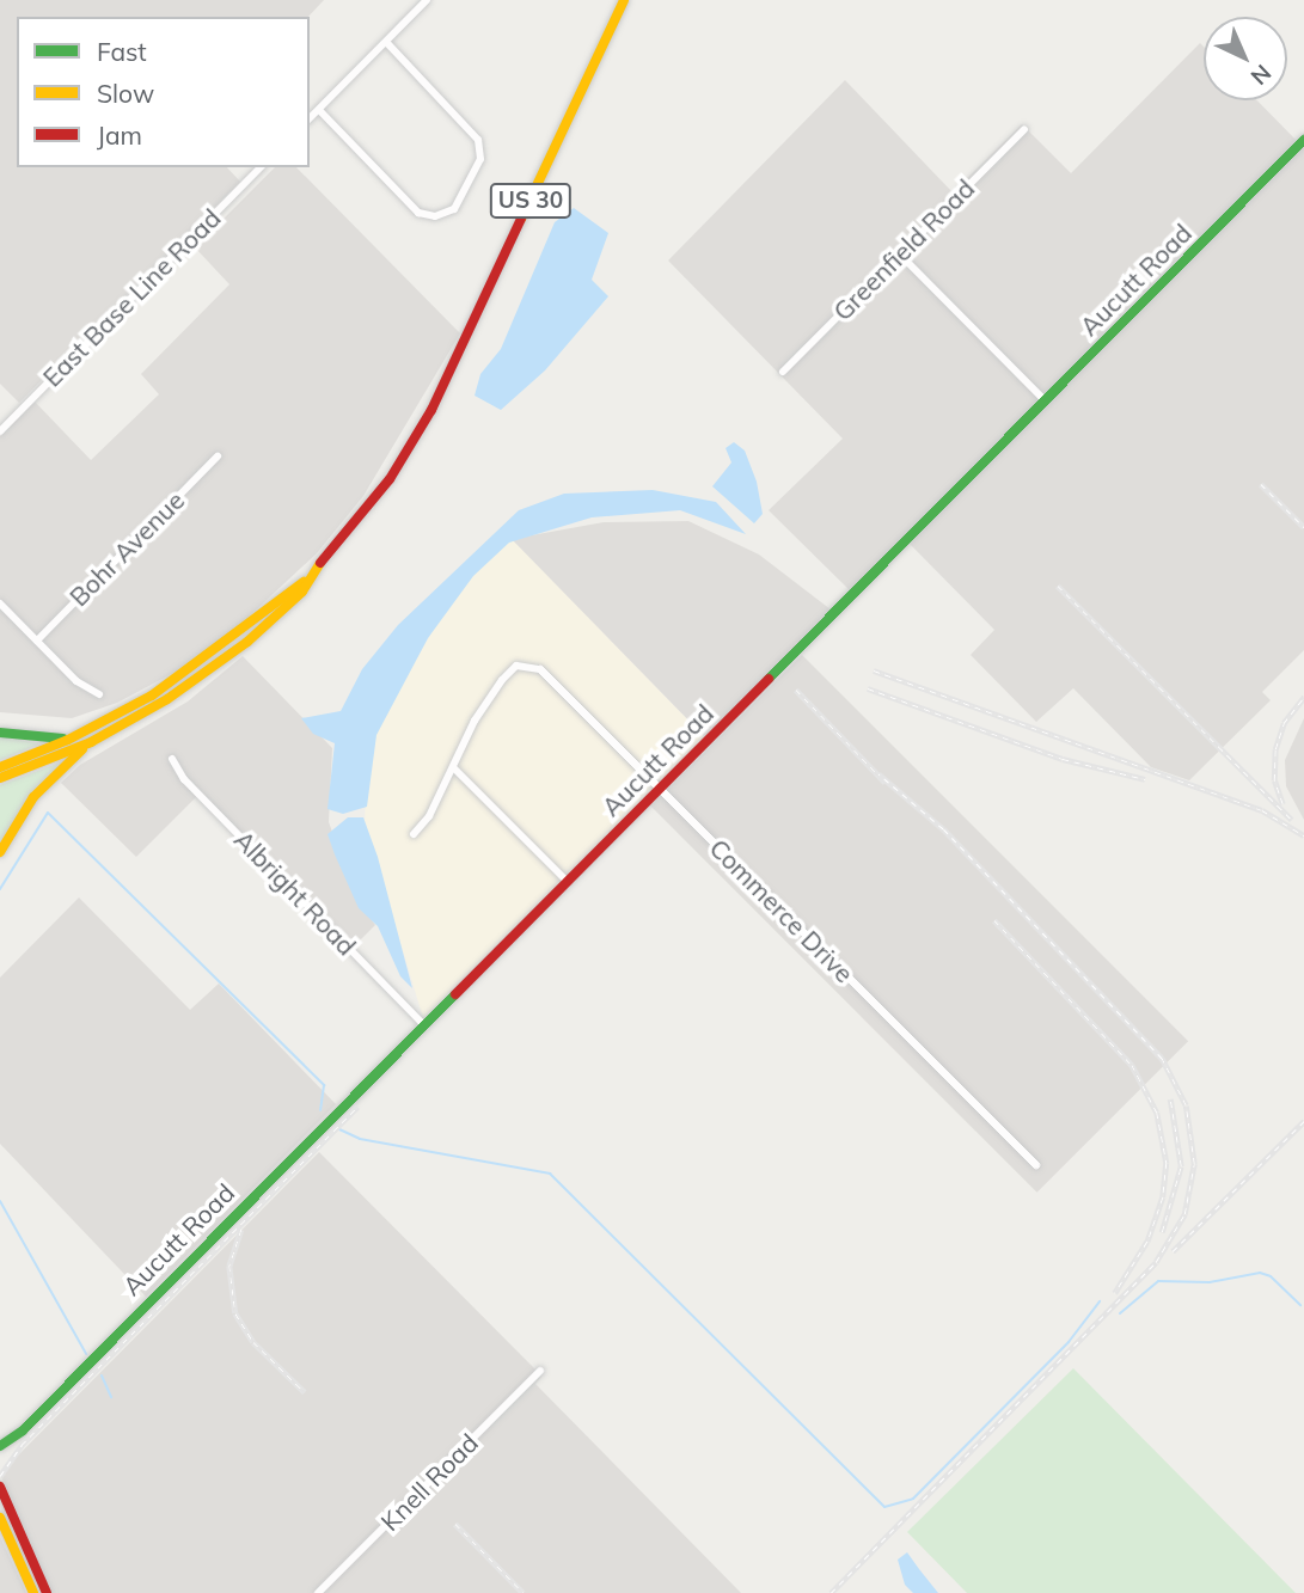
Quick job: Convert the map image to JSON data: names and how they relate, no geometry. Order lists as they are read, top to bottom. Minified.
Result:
{"streets":{"street":["US 30","Greenfield Road","Aucutt Road","East Base Line Road","Bohr Avenue","Albright Road","Commerce Drive","Knell Road"]},"crossings":[["Aucutt Road","Albright Road"],["Aucutt Road","Commerce Drive"]],"legend":["Fast","Slow","Jam"],"north":"bottom right"}
